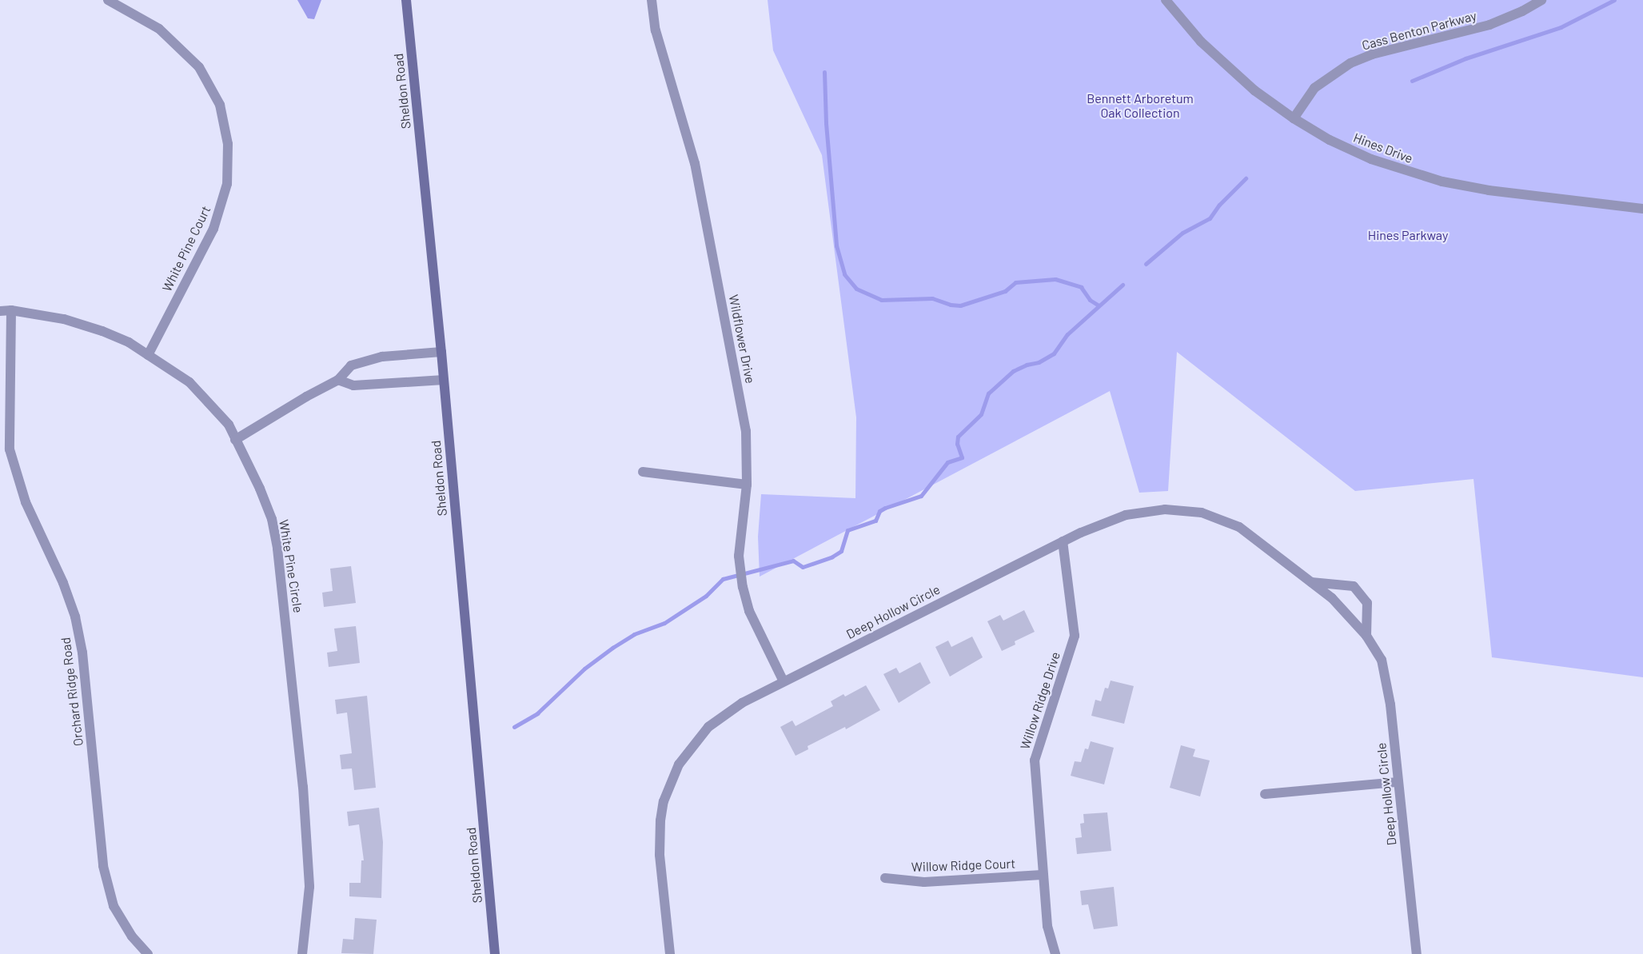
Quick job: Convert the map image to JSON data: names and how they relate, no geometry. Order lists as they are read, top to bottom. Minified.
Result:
{"streets":{"main road":["Sheldon Road"],"street":["Cass Benton Parkway","Hines Drive","White Pine Court","Wildflower Drive","White Pine Circle","Deep Hollow Circle","Orchard Ridge Road","Willow Ridge Drive","Willow Ridge Court"]},"crossings":[["Cass Benton Parkway","Hines Drive"],["White Pine Court","White Pine Circle"],["Wildflower Drive","Deep Hollow Circle"],["White Pine Circle","Orchard Ridge Road"],["Deep Hollow Circle","Willow Ridge Drive"],["Willow Ridge Drive","Willow Ridge Court"]],"parks":["Bennett Arboretum Oak Collection","Hines Parkway"]}
